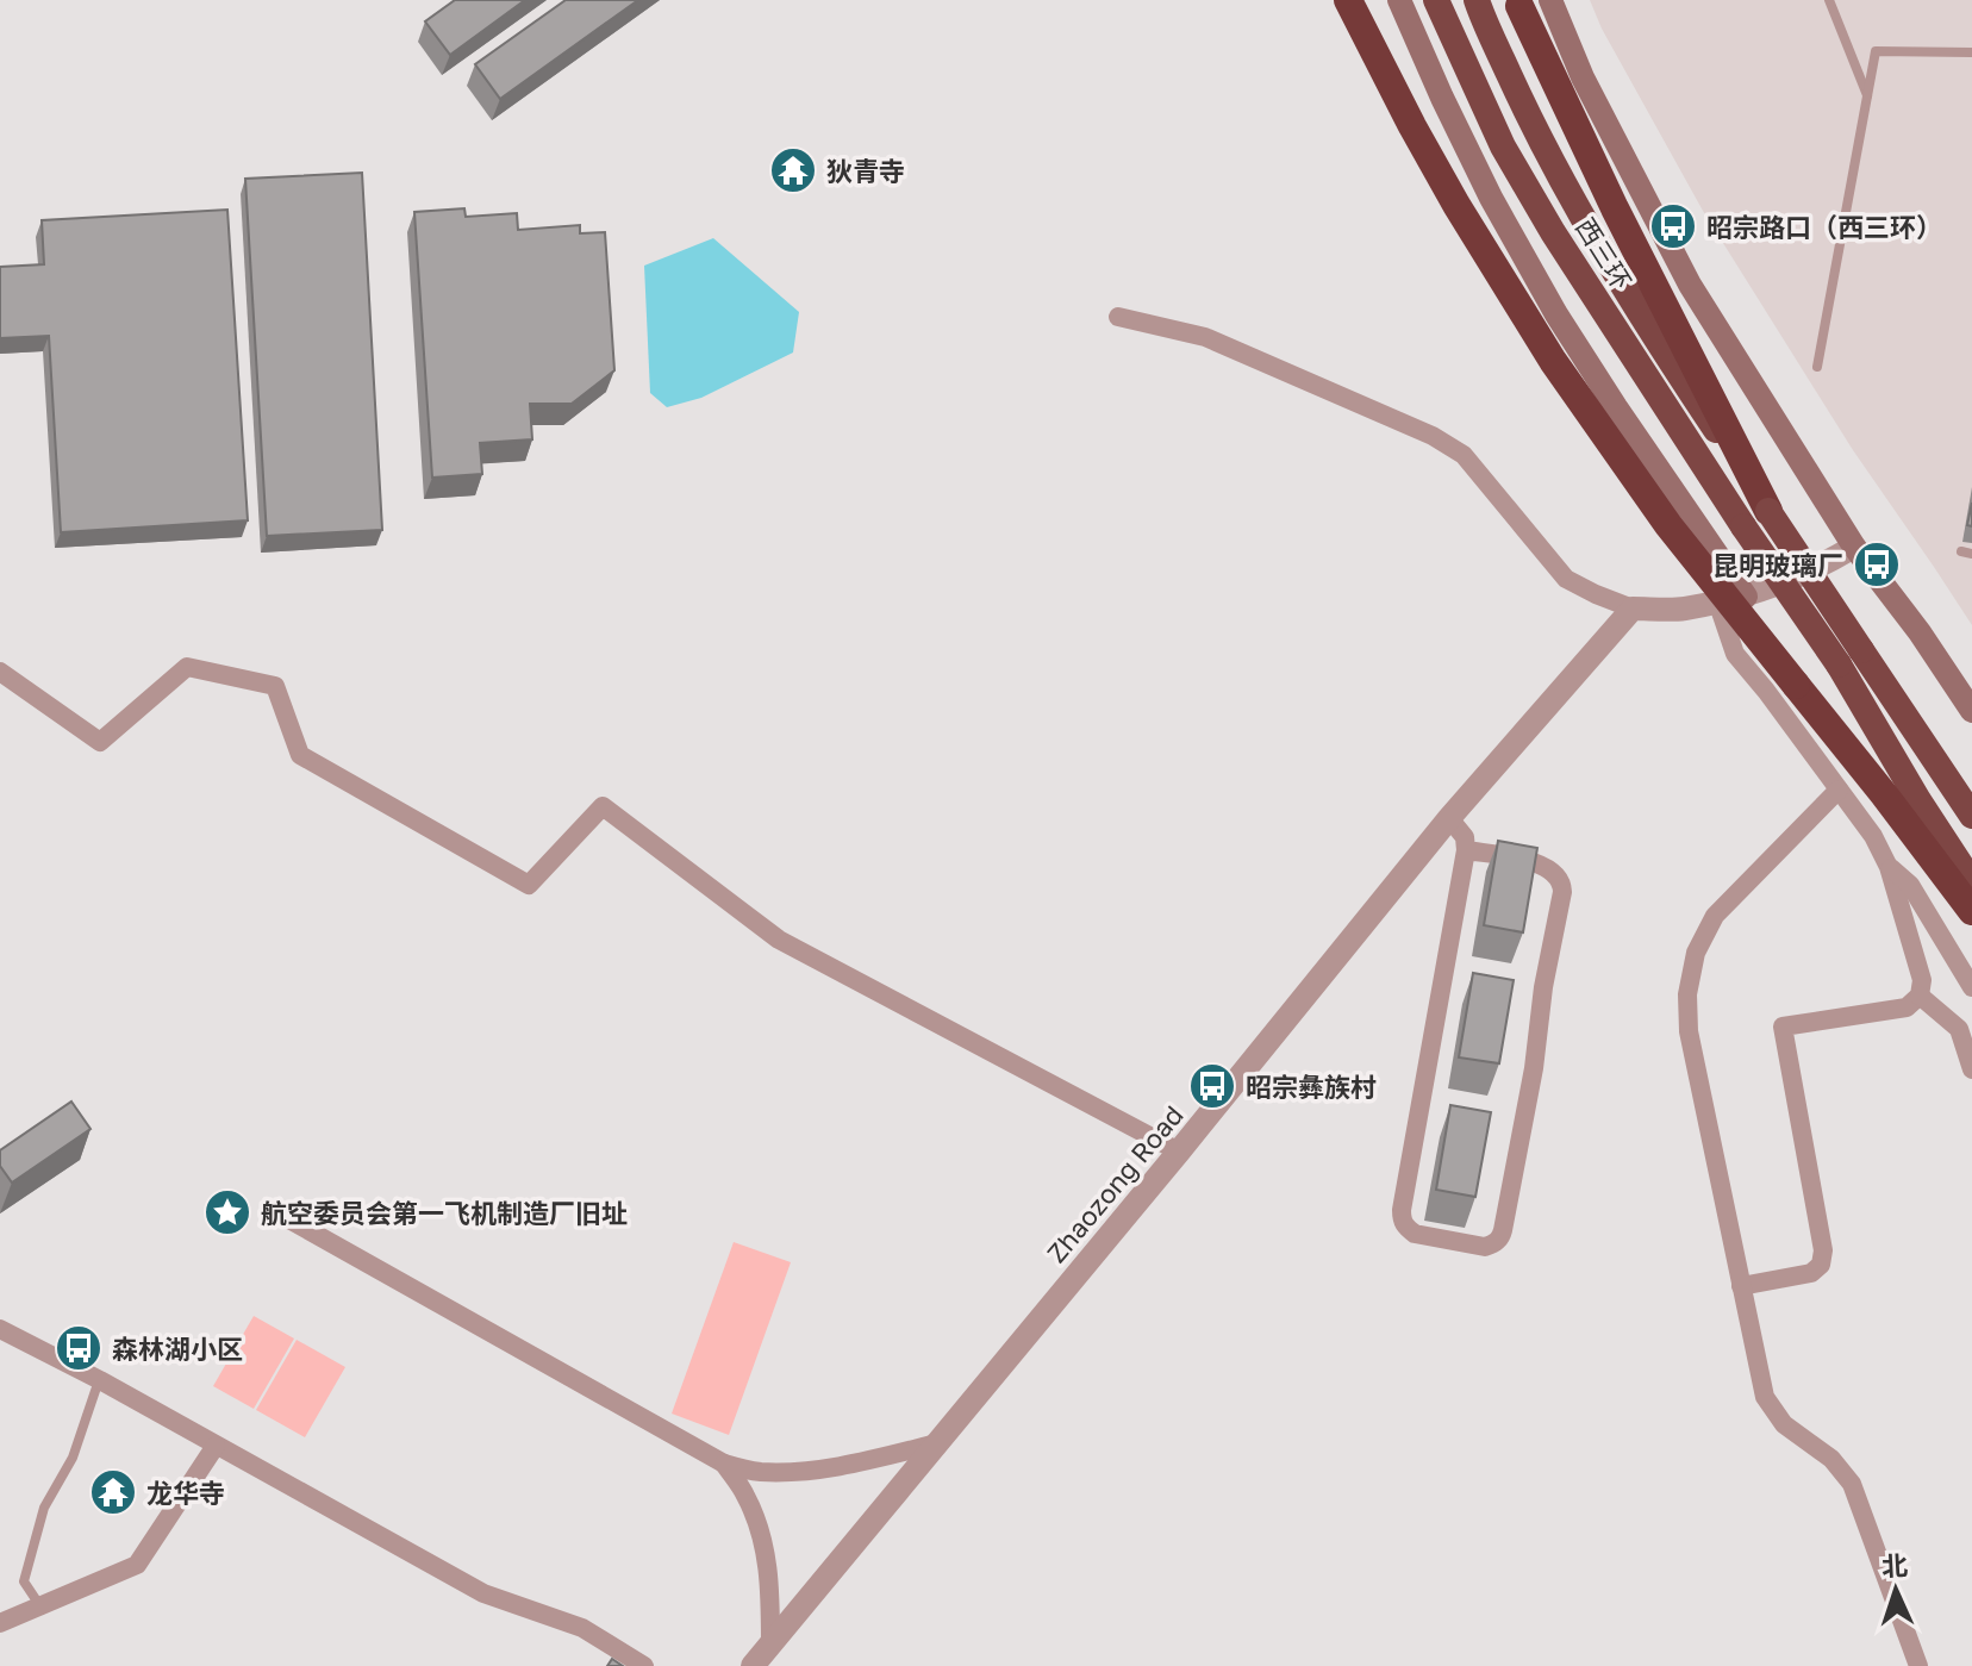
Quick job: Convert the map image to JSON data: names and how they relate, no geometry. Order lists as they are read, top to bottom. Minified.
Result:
{"streets":{"highway":["西三环"],"street":["Zhaozong Road"]},"places":{"temple":["狄青寺","龙华寺"],"bus stop":["昭宗路口（西三环）","昆明玻璃厂","昭宗彝族村","森林湖小区"],"place":["航空委员会第一飞机制造厂旧址"]},"north":"top"}
